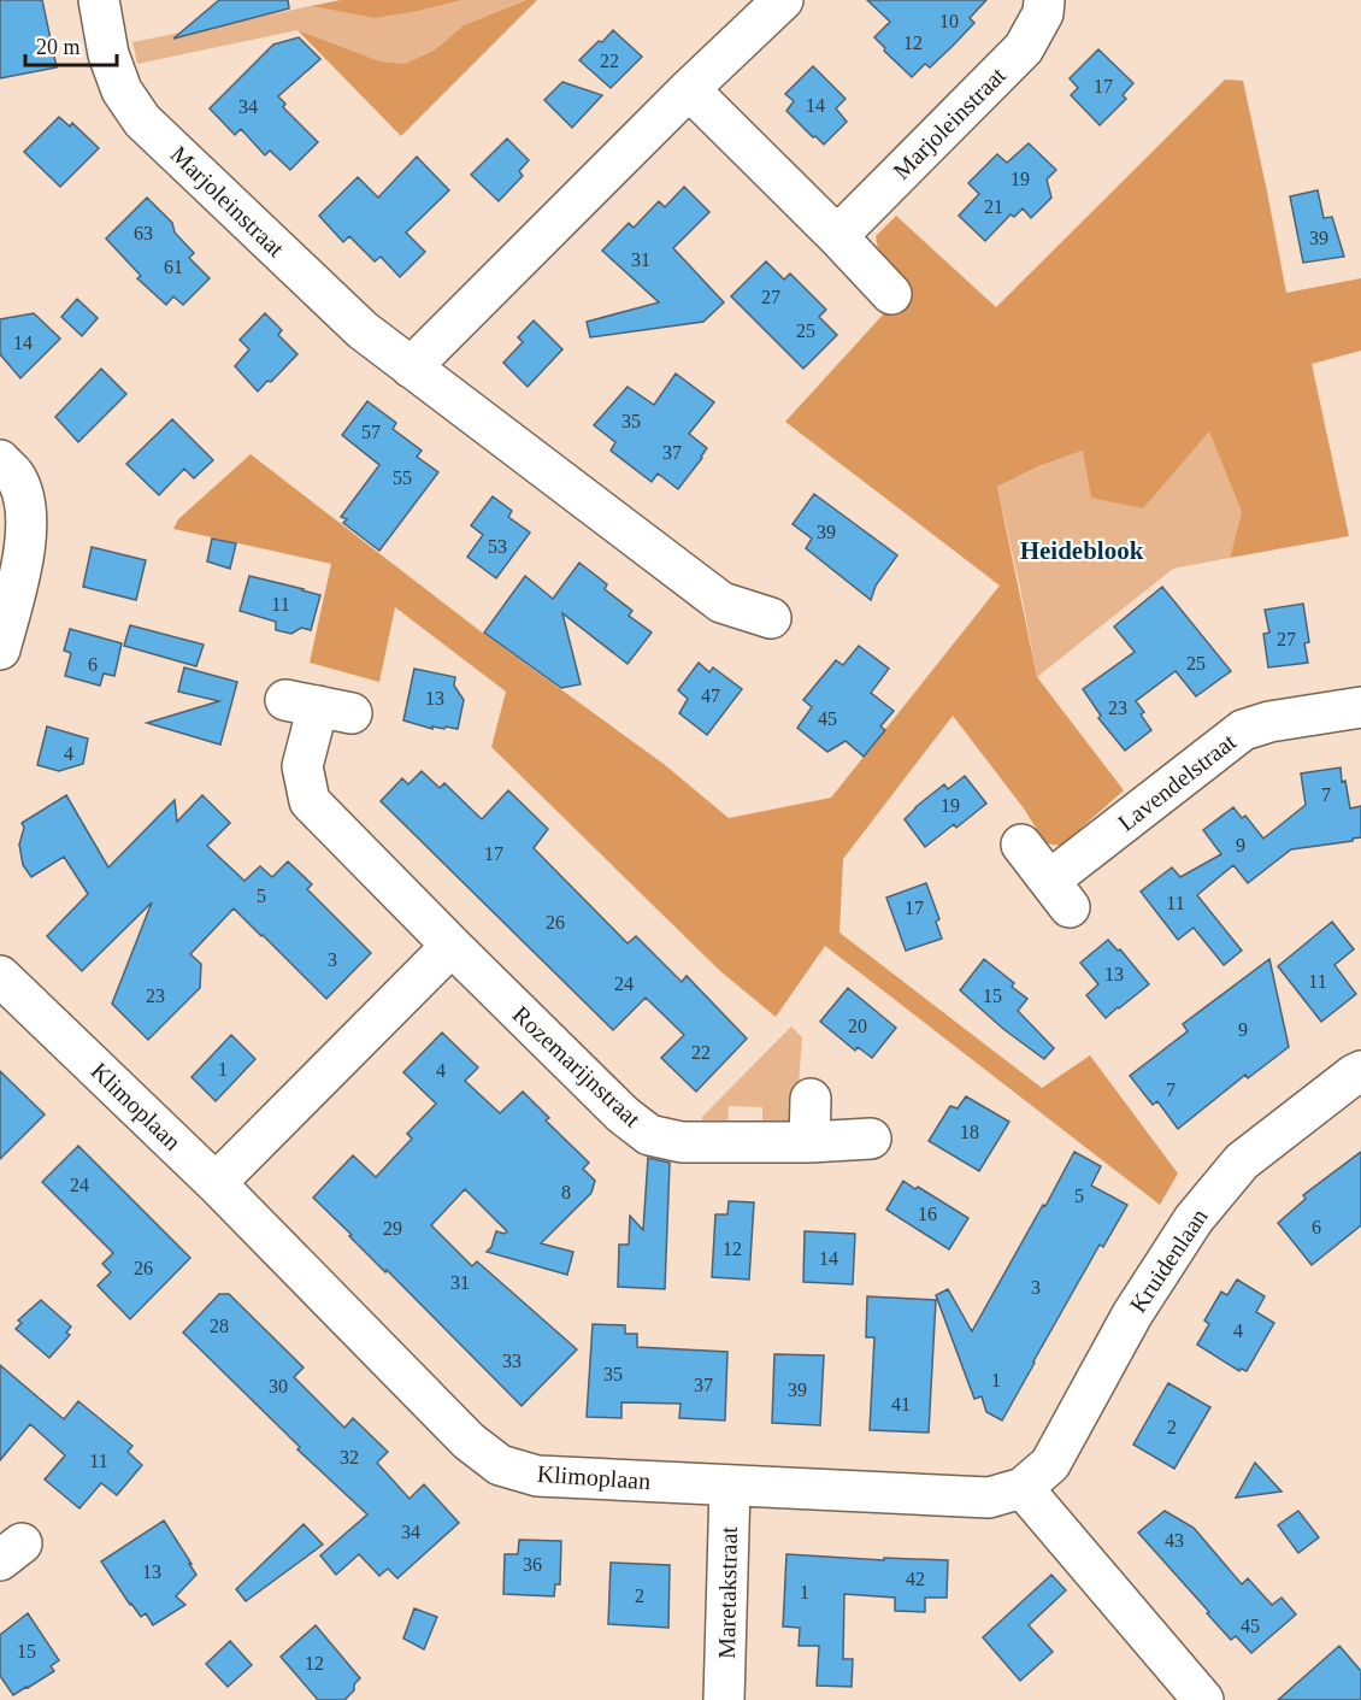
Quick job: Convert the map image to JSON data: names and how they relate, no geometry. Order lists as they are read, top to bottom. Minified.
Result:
{"streets":{"street":["Marjoleinstraat","Lavendelstraat","Rozemarijnstraat","Klimoplaan","Kruidenlaan","Maretakstraat"]},"crossings":[["Klimoplaan","Kruidenlaan"],["Klimoplaan","Maretakstraat"]],"districts":["Heideblook"],"house_numbers":["10","12","22","17","14","34","19","21","63","39","31","61","27","25","14","35","57","37","55","39","53","11","27","25","6","47","13","23","45","4","7","19","9","17","5","11","17","26","3","13","11","24","23","15","20","9","22","1","4","7","18","24","8","5","16","6","29","12","14","26","31","3","28","4","33","35","1","37","30","39","41","2","32","11","34","43","36","13","42","1","2","45","15","12"],"scale_bar":"20 m"}
